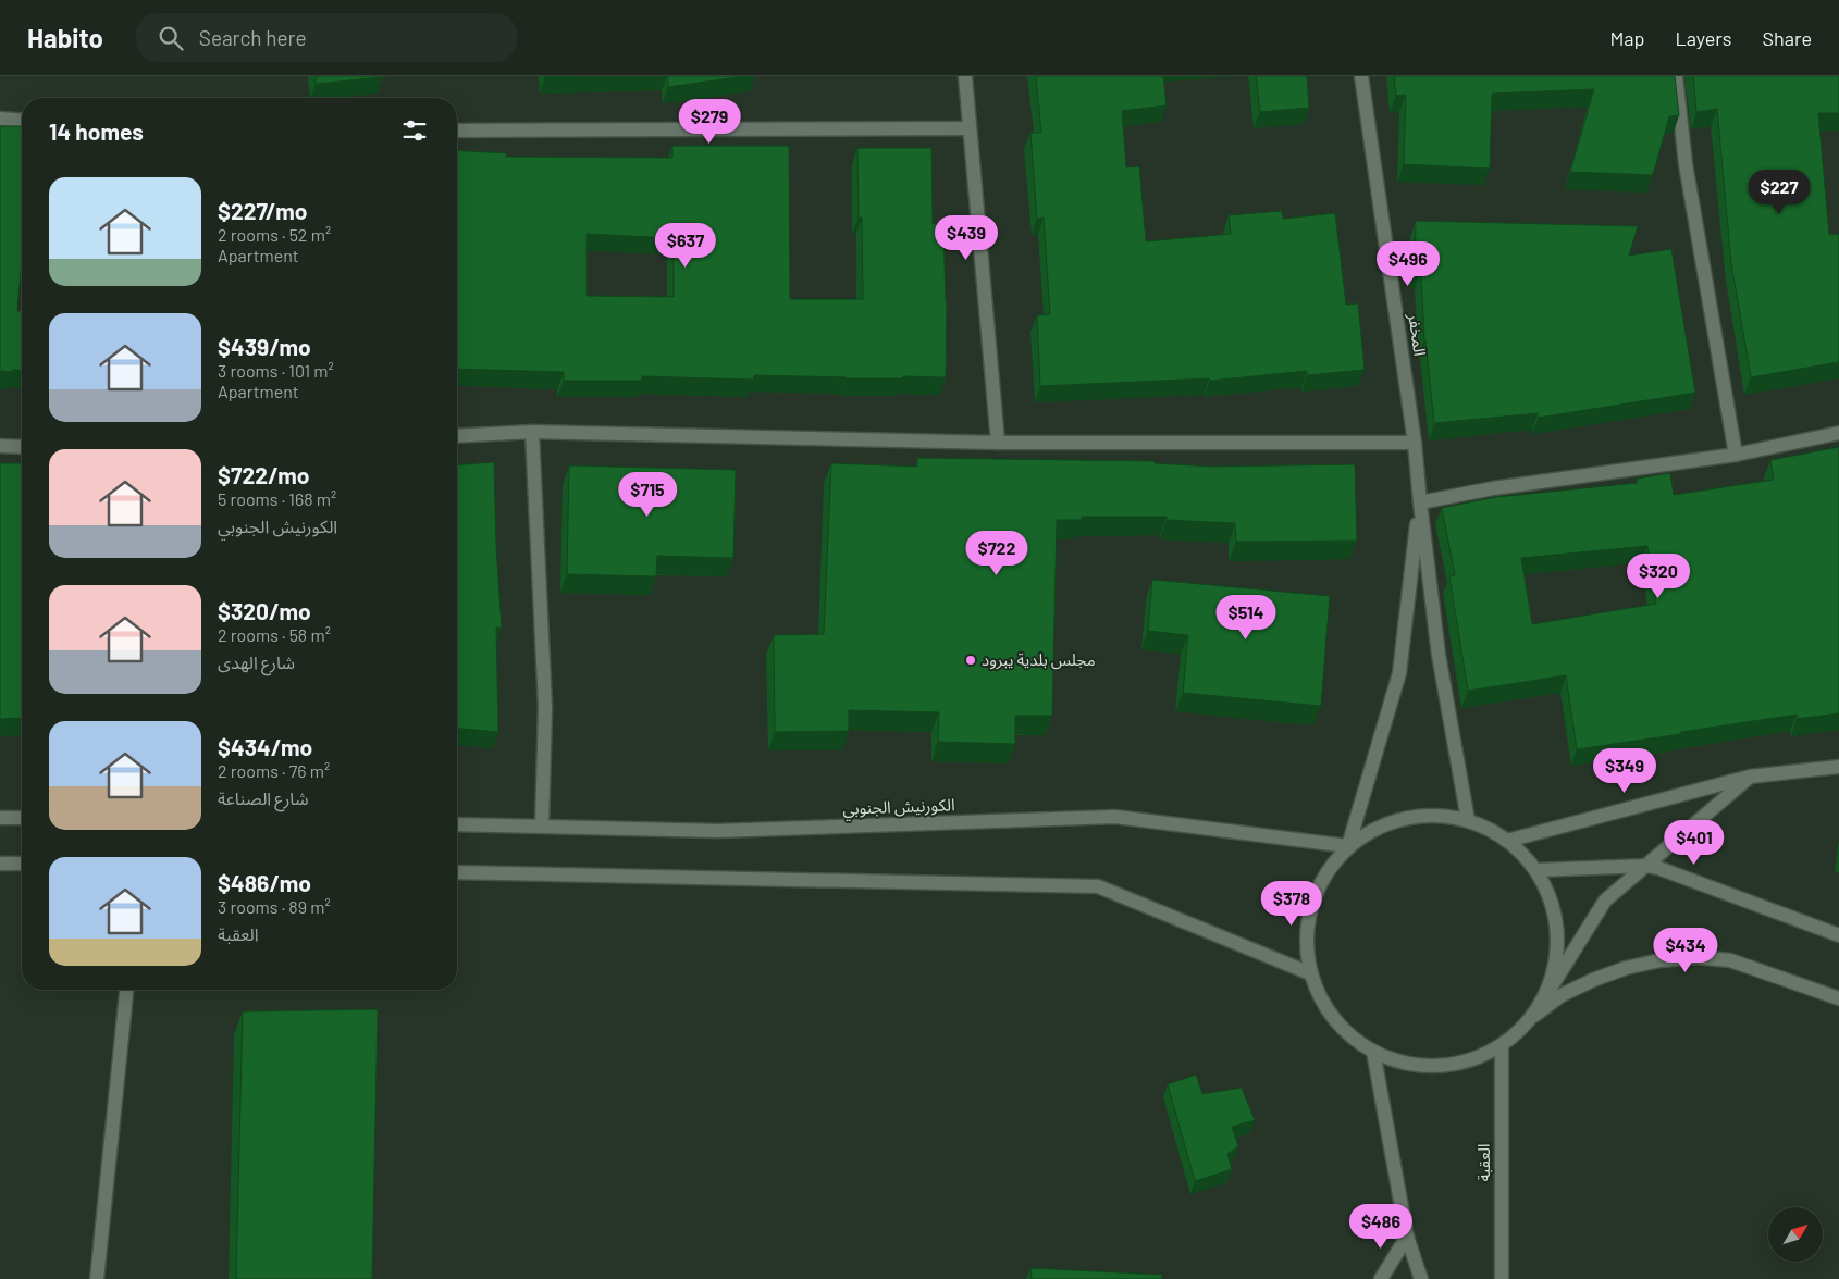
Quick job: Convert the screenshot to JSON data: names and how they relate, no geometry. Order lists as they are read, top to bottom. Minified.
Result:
{"streets":{"street":["المخفر","الكورنيش الجنوبي","العقبة"]},"places":["مجلس بلدية يبرود"],"north":"top right","page":{"header":"Habito","search":"Search here","nav":["Map","Layers","Share"],"heading":"14 homes","price":["$279","$227","$439","$637","$496","$715","$722","$320","$514","$349","$401","$378","$434","$486"],"list":[{"name":"$227/mo","note":"2 rooms · 52 m² · Apartment"},{"name":"$439/mo","note":"3 rooms · 101 m² · Apartment"},{"name":"$722/mo","note":"5 rooms · 168 m² · الكورنيش الجنوبي"},{"name":"$320/mo","note":"2 rooms · 58 m² · شارع الهدى"},{"name":"$434/mo","note":"2 rooms · 76 m² · شارع الصناعة"},{"name":"$486/mo","note":"3 rooms · 89 m² · العقبة"}]}}
